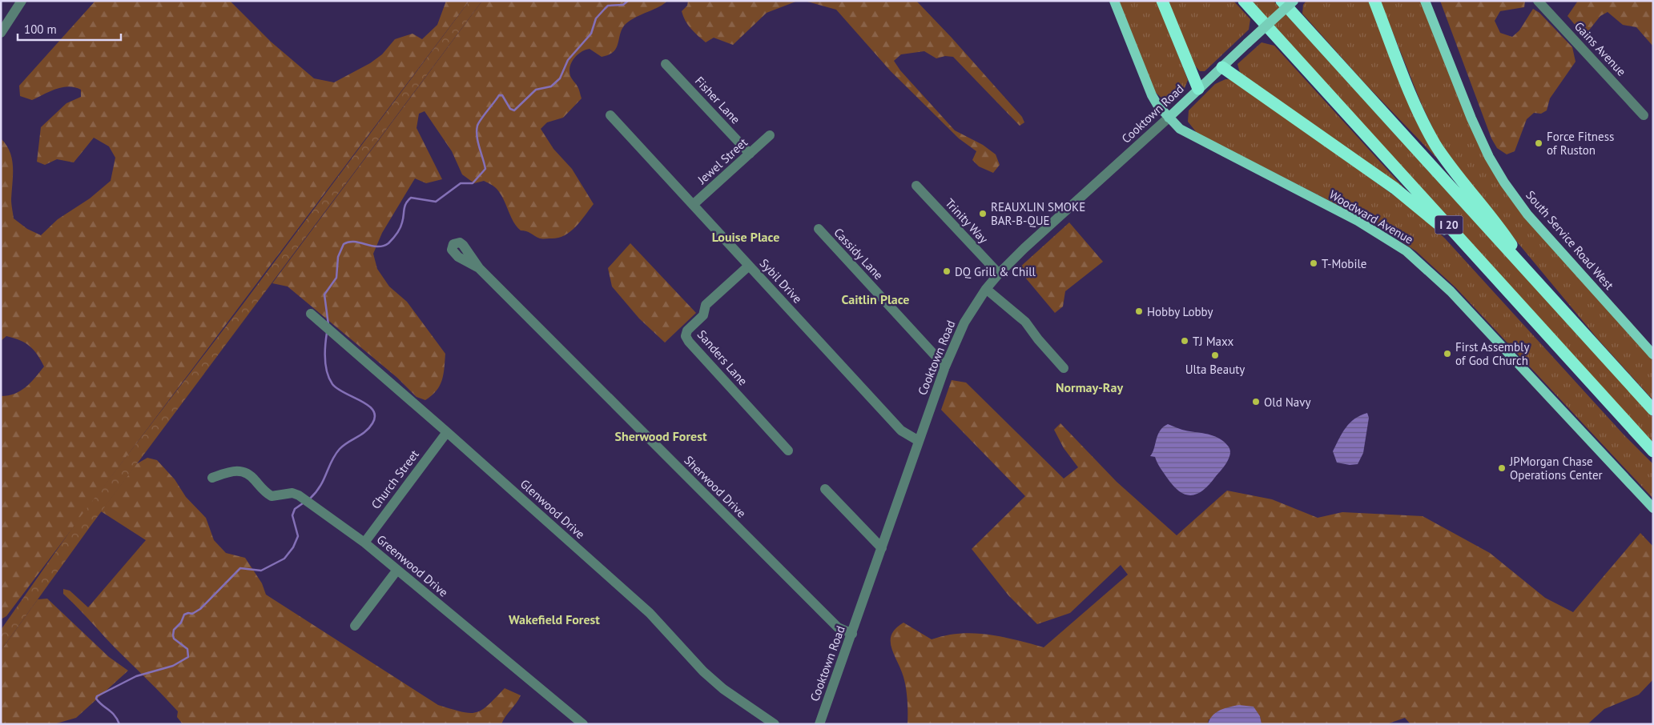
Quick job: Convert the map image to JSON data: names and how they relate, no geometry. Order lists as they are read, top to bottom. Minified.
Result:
{"streets":{"highway":["I 20"],"main road":["Cooktown Road","Woodward Avenue","South Service Road West"],"street":["Gains Avenue","Fisher Lane","Jewel Street","Trinity Way","Cassidy Lane","Sybil Drive","Sanders Lane","Church Street","Sherwood Drive","Glenwood Drive","Greenwood Drive"]},"crossings":[["Fisher Lane","Jewel Street"],["Cooktown Road","Woodward Avenue"],["Cooktown Road","Trinity Way"],["Cooktown Road","Cassidy Lane"],["Cooktown Road","Sybil Drive"],["Cooktown Road","Sherwood Drive"],["Jewel Street","Sybil Drive"],["Sybil Drive","Sanders Lane"],["Church Street","Glenwood Drive"],["Church Street","Greenwood Drive"]],"districts":["Louise Place","Caitlin Place","Normay-Ray","Sherwood Forest","Wakefield Forest"],"places":["Force Fitness of Ruston","REAUXLIN SMOKE BAR-B-QUE","T-Mobile","DQ Grill & Chill","Hobby Lobby","TJ Maxx","First Assembly of God Church","Ulta Beauty","Old Navy","JPMorgan Chase Operations Center"],"scale_bar":"100 m"}
